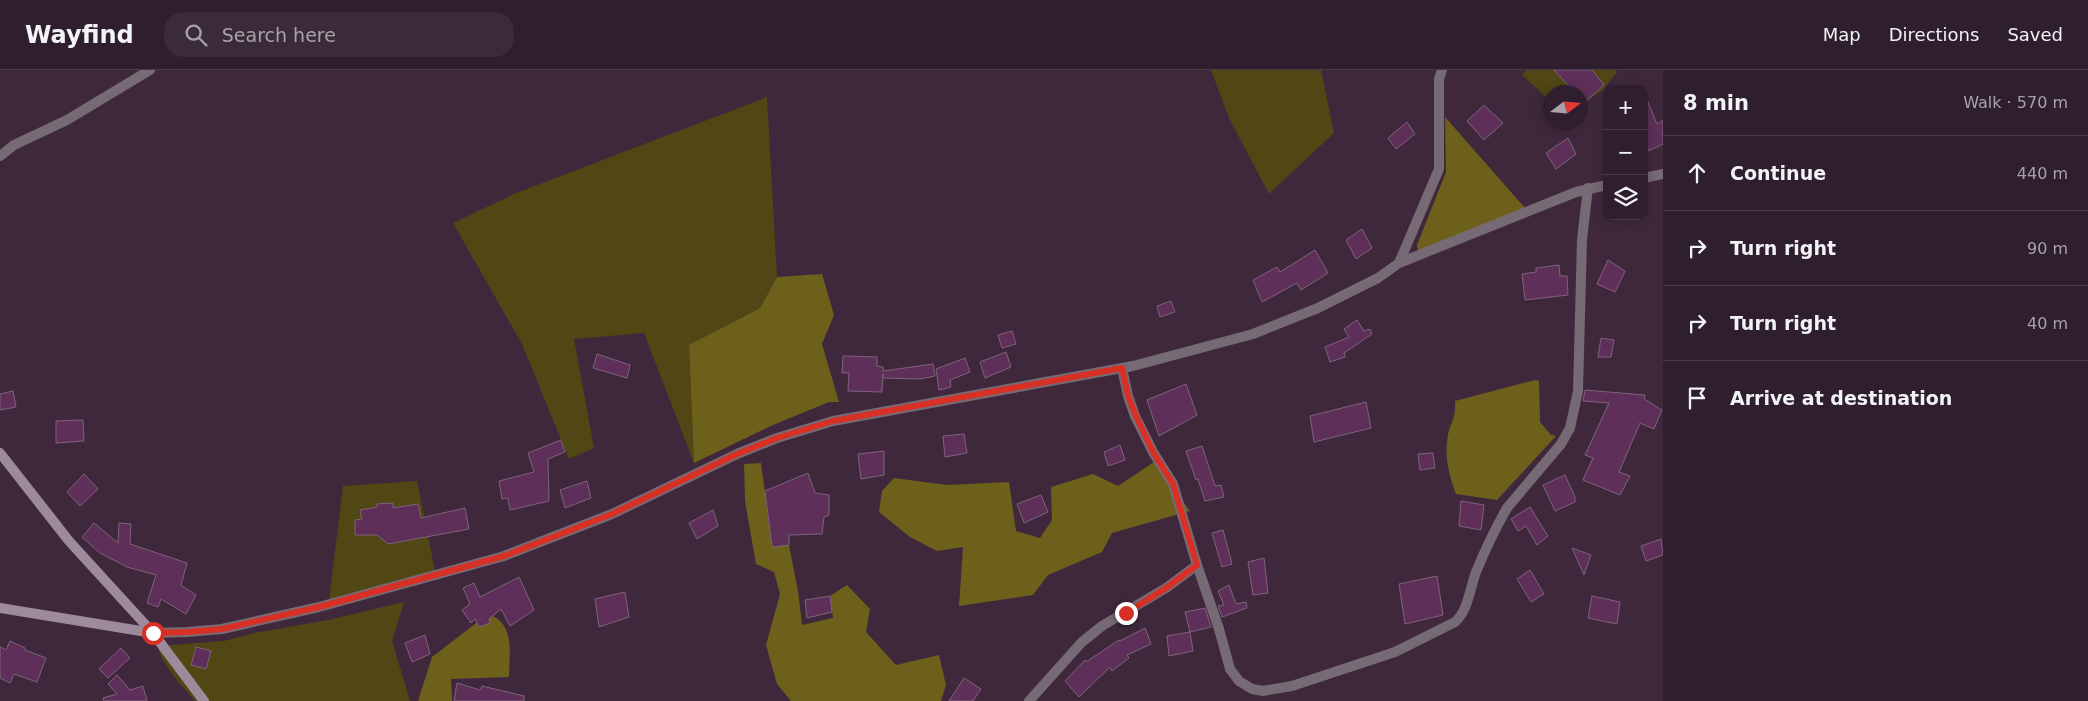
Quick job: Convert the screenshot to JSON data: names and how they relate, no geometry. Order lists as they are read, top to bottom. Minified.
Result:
{"north":"right","page":{"header":"Wayfind","search":"Search here","nav":["Map","Directions","Saved"],"heading":["8 min","Walk · 570 m"],"map_buttons":["+","−"],"list":[["Continue","440 m"],["Turn right","90 m"],["Turn right","40 m"],"Arrive at destination"]}}
